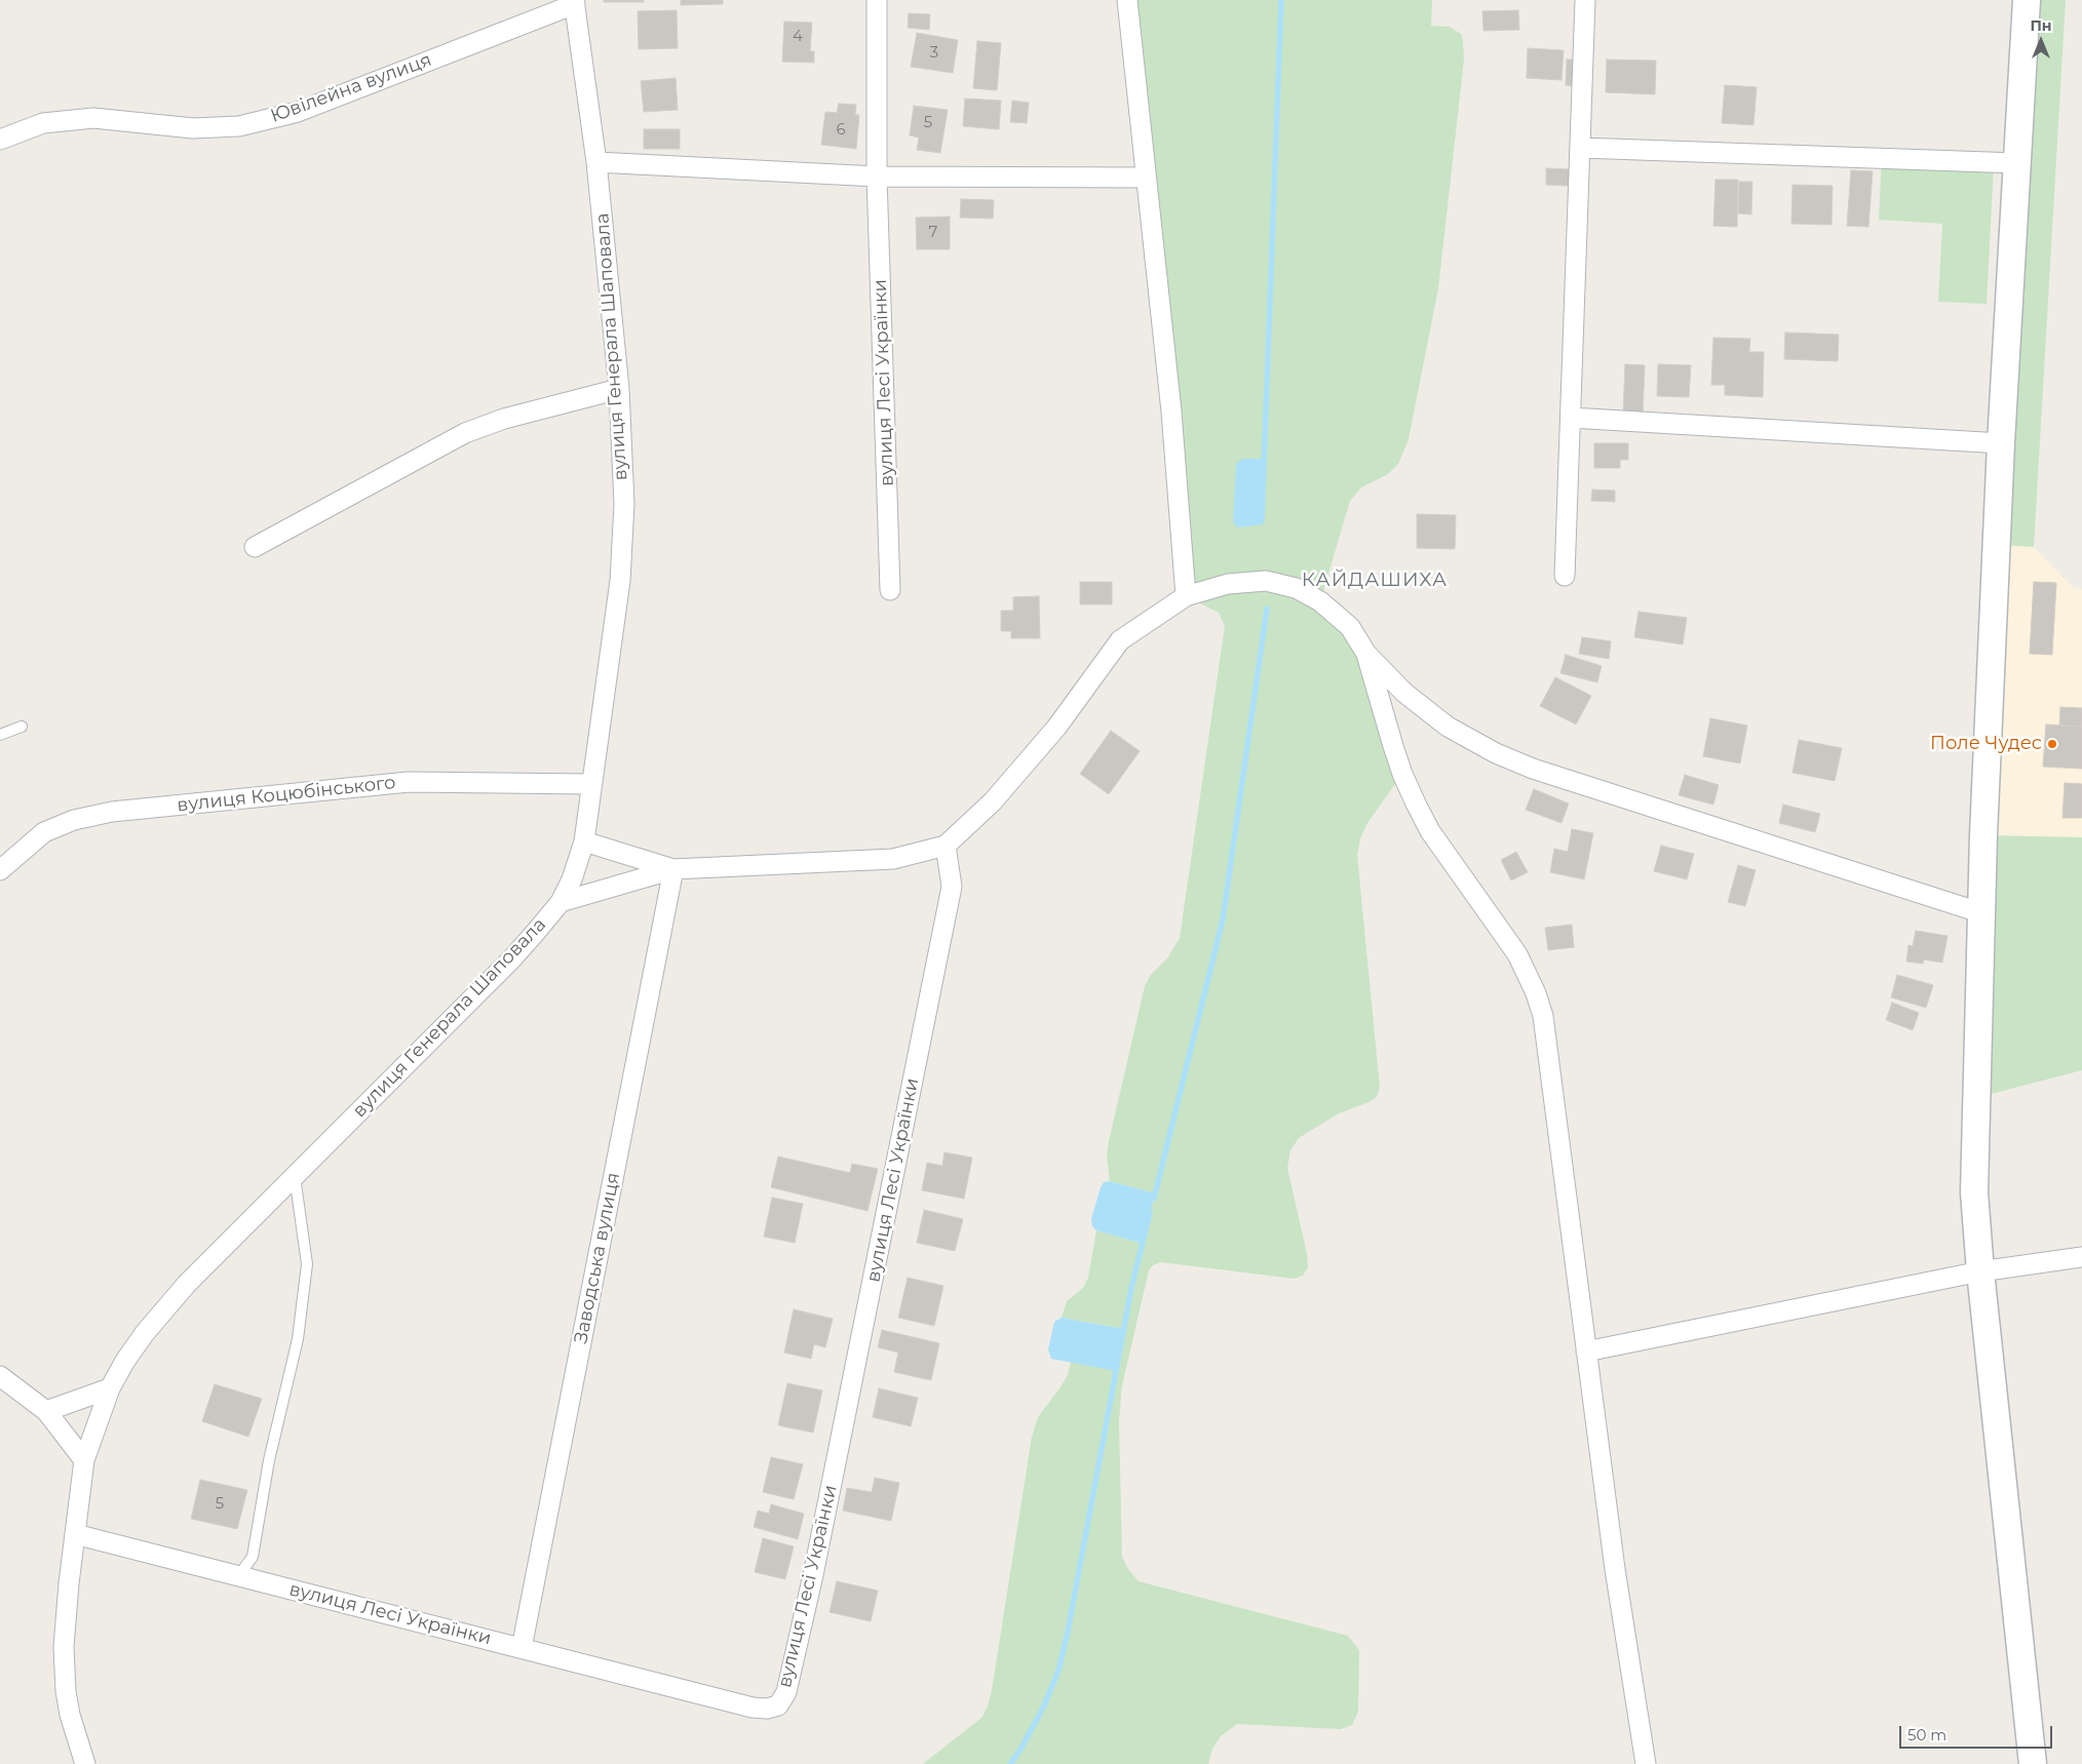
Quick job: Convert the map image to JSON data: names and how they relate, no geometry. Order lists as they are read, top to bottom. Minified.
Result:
{"streets":{"street":["Ювілейна вулиця","вулиця Генерала Шаповала","вулиця Лесі Українки","вулиця Коцюбінського","Заводська вулиця"]},"crossings":[["Ювілейна вулиця","вулиця Генерала Шаповала"],["вулиця Генерала Шаповала","вулиця Лесі Українки"],["вулиця Генерала Шаповала","вулиця Коцюбінського"],["вулиця Лесі Українки","Заводська вулиця"]],"districts":["КАЙДАШИХА"],"places":["Поле Чудес"],"house_numbers":["4","3","5","6","7","5"],"scale_bar":"50 m","north":"top"}
